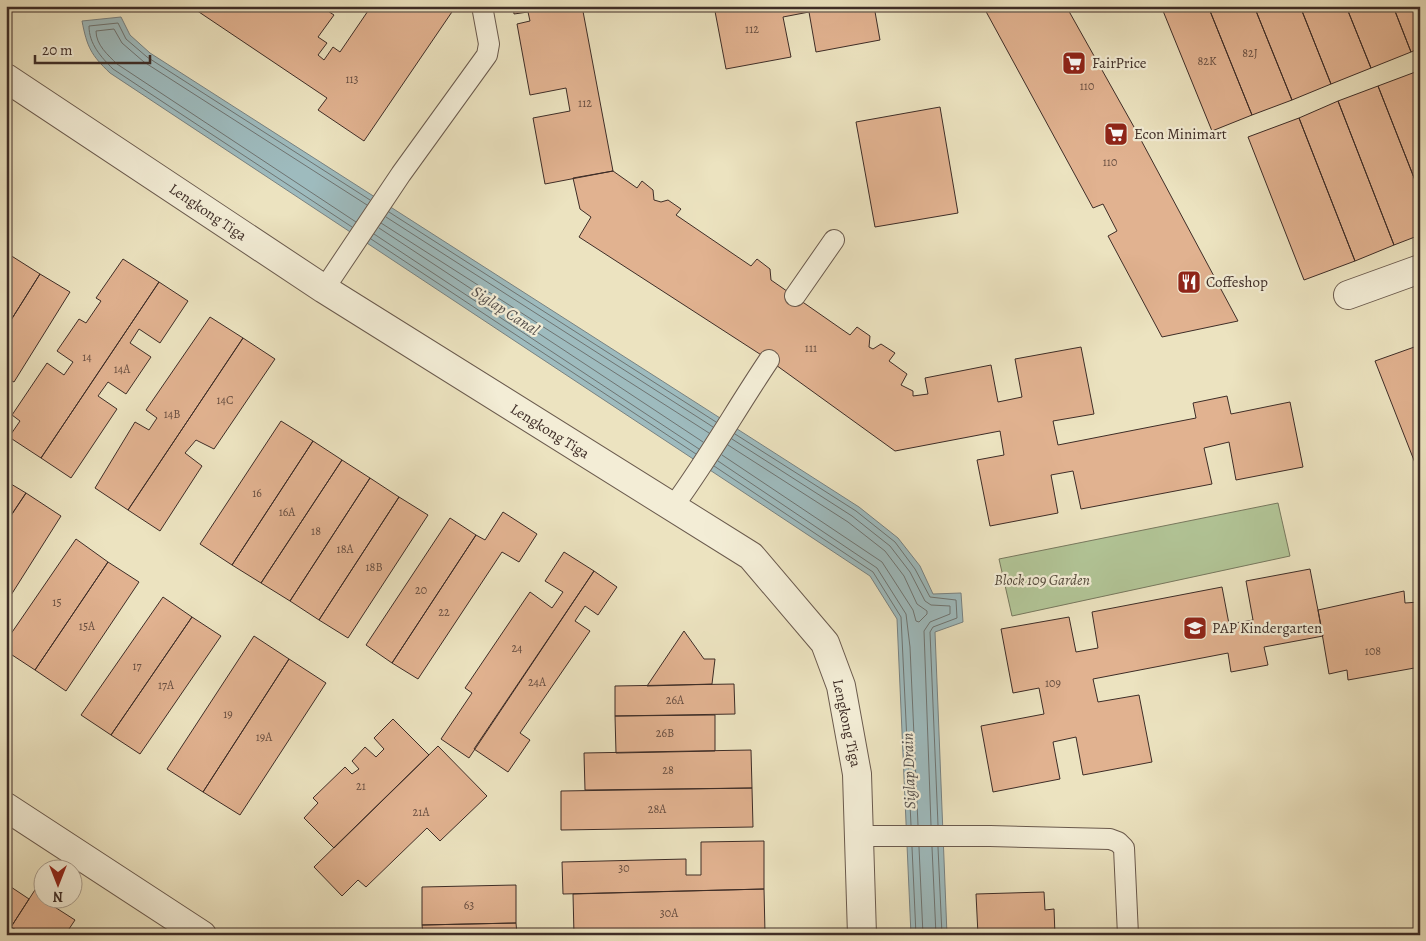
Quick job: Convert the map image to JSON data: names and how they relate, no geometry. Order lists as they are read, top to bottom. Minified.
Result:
{"streets":{"street":["Lengkong Tiga"]},"water":["Siglap Canal","Siglap Drain"],"parks":["Block 109 Garden"],"places":{"supermarket":["FairPrice","Econ Minimart"],"restaurant":["Coffeshop"],"school or university":["PAP Kindergarten"]},"house_numbers":["112","82J","82K","113","110","112","110","111","14","14A","14C","14B","16","16A","18","18A","18B","20","15","22","15A","24","108","17","24A","109","17A","26A","19","26B","19A","28","21","28A","21A","30","63","30A"],"scale_bar":"20 m","north":"bottom"}
